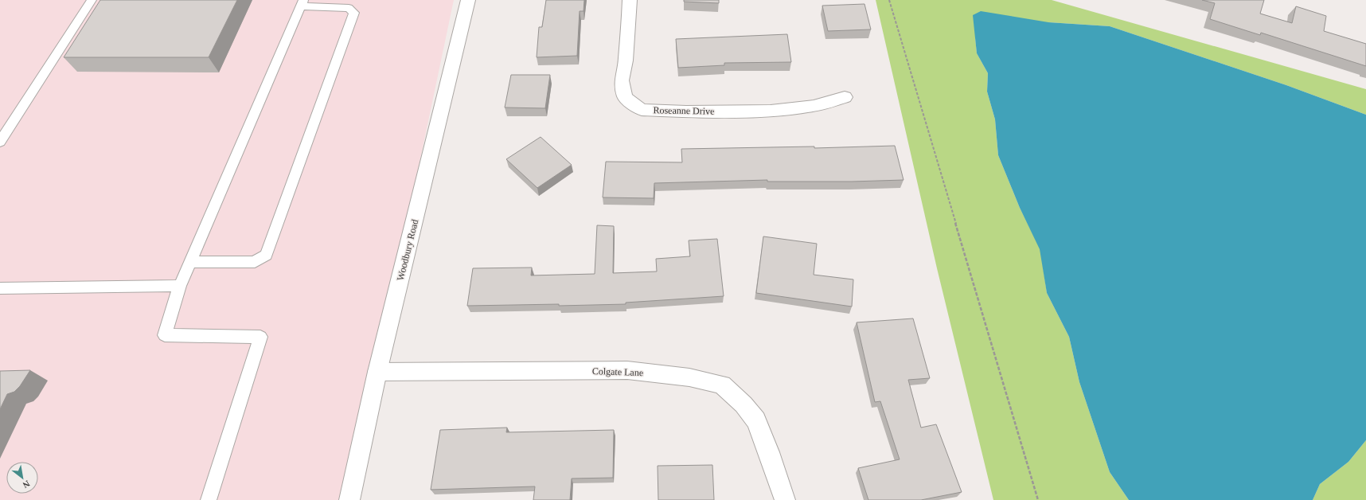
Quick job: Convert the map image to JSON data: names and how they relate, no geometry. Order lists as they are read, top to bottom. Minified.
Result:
{"streets":{"street":["Roseanne Drive","Woodbury Road","Colgate Lane"]},"crossings":[["Woodbury Road","Colgate Lane"]],"north":"bottom right"}
